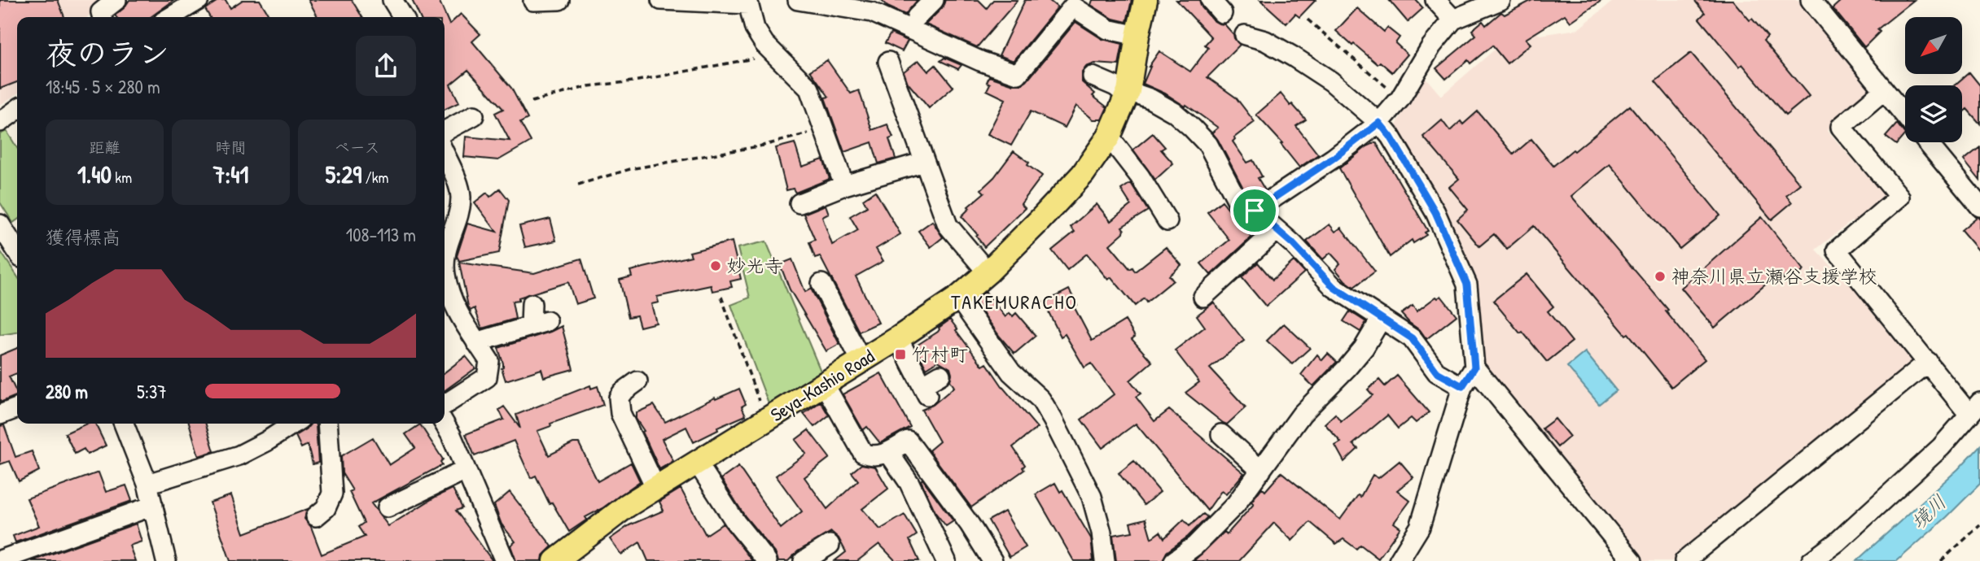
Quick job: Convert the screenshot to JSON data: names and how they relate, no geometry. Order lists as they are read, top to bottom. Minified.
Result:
{"streets":{"main road":["Seya-Kashio Road"]},"districts":["TAKEMURACHO"],"water":["境川"],"places":{"other":["妙光寺","神奈川県立瀬谷支援学校"],"transit":["竹村町"]},"north":"bottom left","page":{"heading":["夜のラン","18:45 · 5 × 280 m"],"stats":[["距離","1.40 km"],["時間","7:41"],["ペース","5:29 /km"]],"chart":["獲得標高","108–113 m"],"list":[{"name":"280 m","note":"5:37"}]}}
